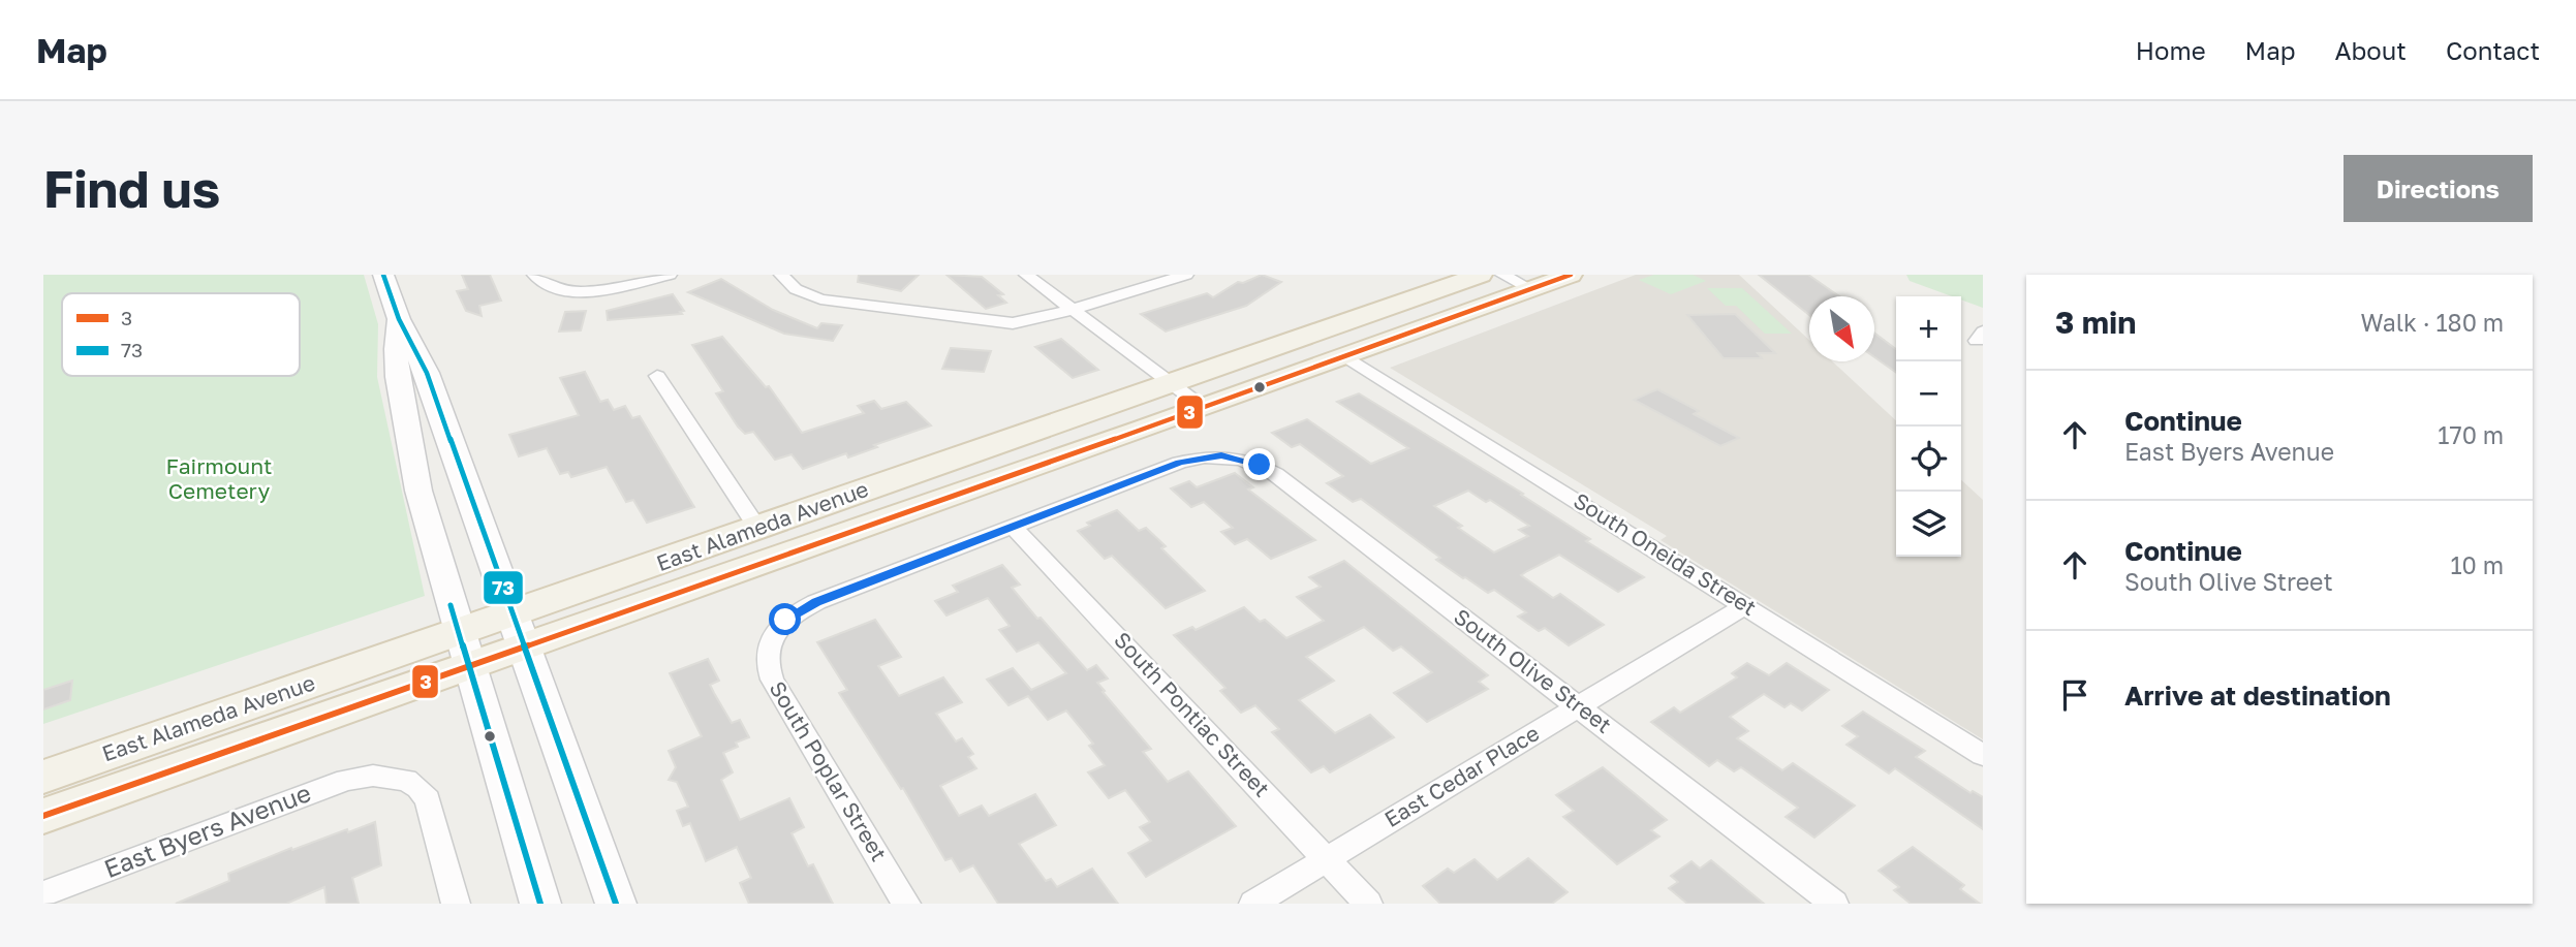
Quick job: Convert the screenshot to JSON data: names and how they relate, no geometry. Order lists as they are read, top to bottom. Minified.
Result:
{"streets":{"main road":["East Alameda Avenue"],"street":["South Oneida Street","South Olive Street","South Pontiac Street","South Poplar Street","East Cedar Place","East Byers Avenue"]},"crossings":[["East Alameda Avenue","South Oneida Street"],["South Oneida Street","East Cedar Place"],["South Olive Street","South Pontiac Street"],["South Olive Street","South Poplar Street"],["South Olive Street","East Cedar Place"],["South Pontiac Street","South Poplar Street"],["South Pontiac Street","East Cedar Place"]],"parks":["Fairmount Cemetery"],"lines":["transit line 3","transit line 73"],"legend":["3","73"],"north":"bottom right","page":{"header":"Map","nav":["Home","Map","About","Contact"],"buttons":"Directions","title":"Find us","heading":["3 min","Walk · 180 m"],"map_buttons":["+","−"],"list":[["Continue","East Byers Avenue","170 m"],["Continue","South Olive Street","10 m"],"Arrive at destination"]}}
